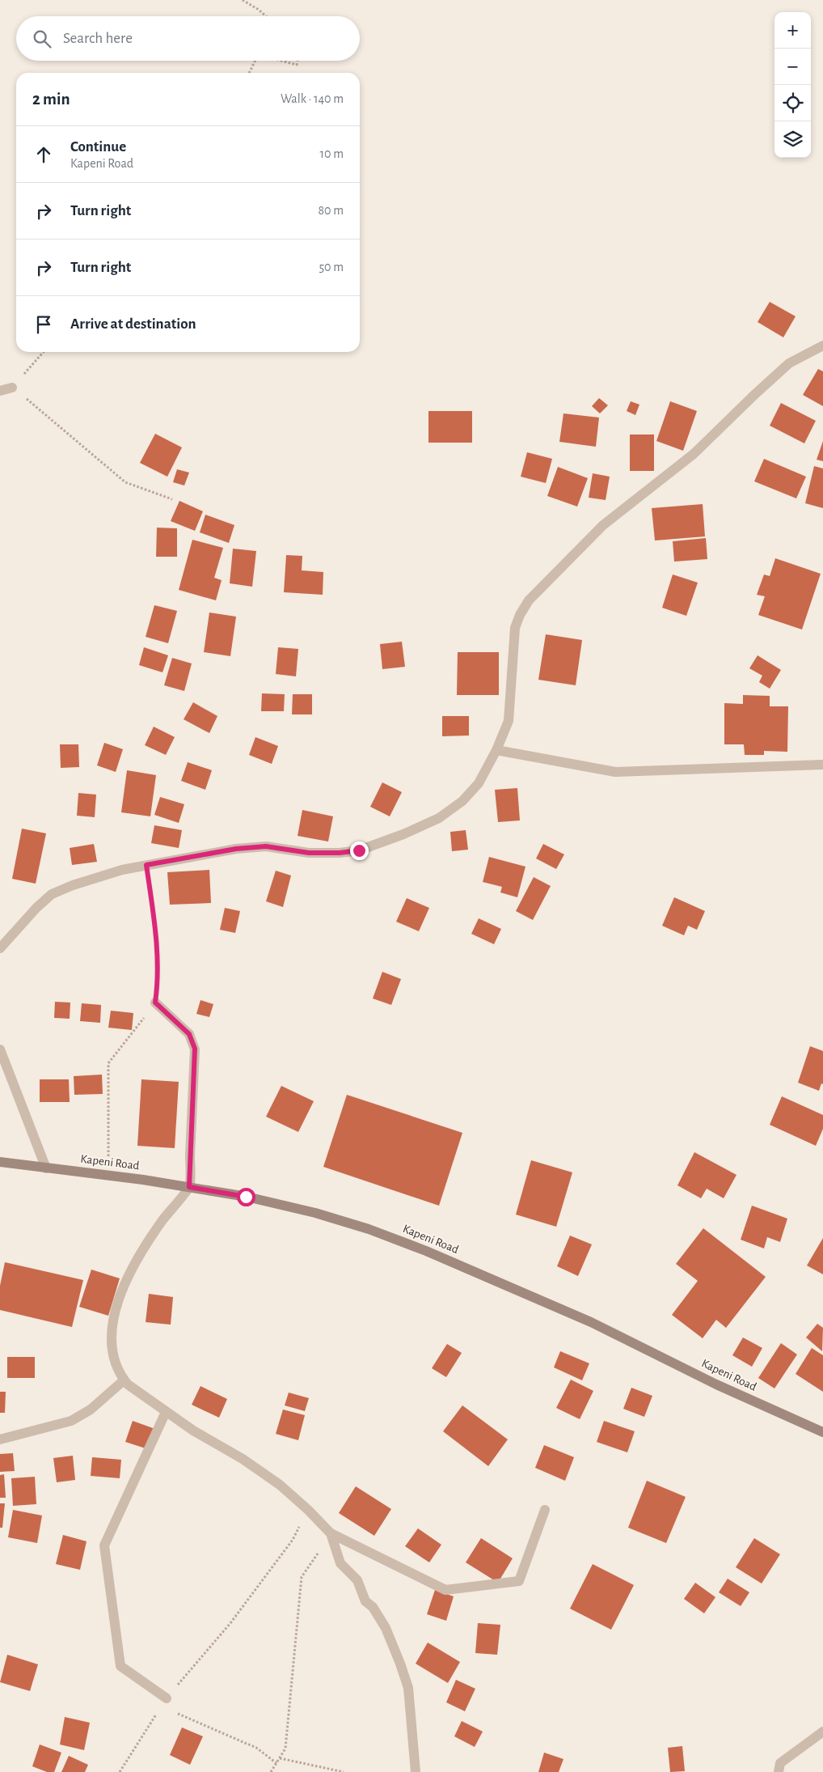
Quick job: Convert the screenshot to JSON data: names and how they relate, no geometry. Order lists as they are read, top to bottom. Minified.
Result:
{"streets":{"main road":["Kapeni Road"]},"page":{"map_buttons":["+","−"],"search":"Search here","heading":["2 min","Walk · 140 m"],"list":[["Continue","Kapeni Road","10 m"],["Turn right","80 m"],["Turn right","50 m"],"Arrive at destination"]}}
